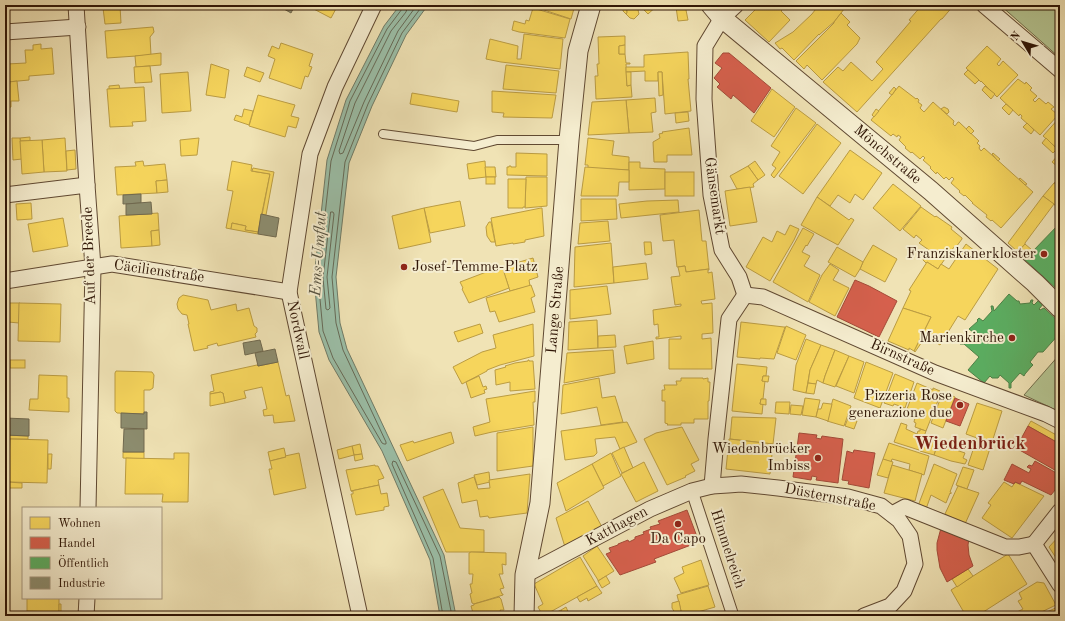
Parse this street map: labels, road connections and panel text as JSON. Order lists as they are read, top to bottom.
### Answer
{
  "streets": {
    "street": [
      "Mönchstraße",
      "Gänsemarkt",
      "Auf der Breede",
      "Cäcilienstraße",
      "Lange Straße",
      "Nordwall",
      "Birnstraße",
      "Düsternstraße",
      "Katthagen",
      "Himmelreich"
    ]
  },
  "crossings": [
    ["Mönchstraße", "Gänsemarkt"],
    ["Gänsemarkt", "Birnstraße"],
    ["Auf der Breede", "Cäcilienstraße"],
    ["Cäcilienstraße", "Nordwall"],
    ["Lange Straße", "Katthagen"],
    ["Düsternstraße", "Katthagen"],
    ["Katthagen", "Himmelreich"]
  ],
  "districts": ["Wiedenbrück"],
  "water": ["Ems-Umflut"],
  "places": [
    "Franziskanerkloster",
    "Josef-Temme-Platz",
    "Marienkirche",
    "Pizzeria Rose generazione due",
    "Wiedenbrücker Imbiss",
    "Da Capo"
  ],
  "legend": [
    "Wohnen",
    "Handel",
    "Öffentlich",
    "Industrie"
  ],
  "north": "top left"
}
